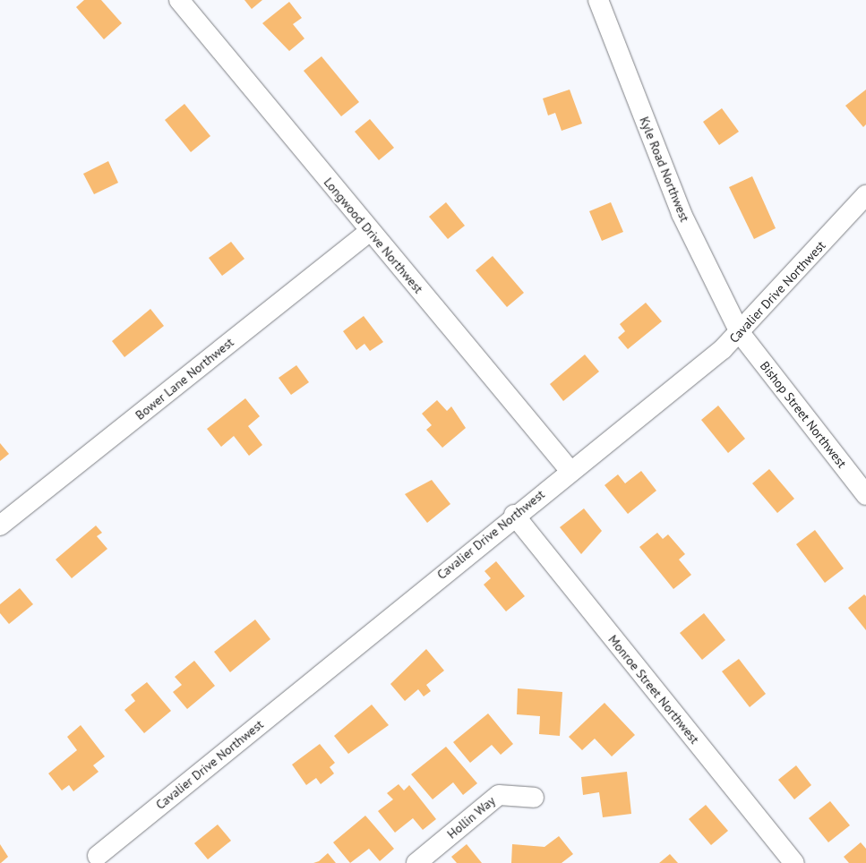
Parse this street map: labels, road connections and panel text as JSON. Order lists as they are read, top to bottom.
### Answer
{
  "streets": {
    "street": [
      "Kyle Road Northwest",
      "Longwood Drive Northwest",
      "Cavalier Drive Northwest",
      "Bower Lane Northwest",
      "Bishop Street Northwest",
      "Monroe Street Northwest",
      "Hollin Way"
    ]
  },
  "crossings": [
    ["Kyle Road Northwest", "Cavalier Drive Northwest"],
    ["Kyle Road Northwest", "Bishop Street Northwest"],
    ["Longwood Drive Northwest", "Cavalier Drive Northwest"],
    ["Longwood Drive Northwest", "Bower Lane Northwest"],
    ["Cavalier Drive Northwest", "Bishop Street Northwest"],
    ["Cavalier Drive Northwest", "Monroe Street Northwest"]
  ]
}
